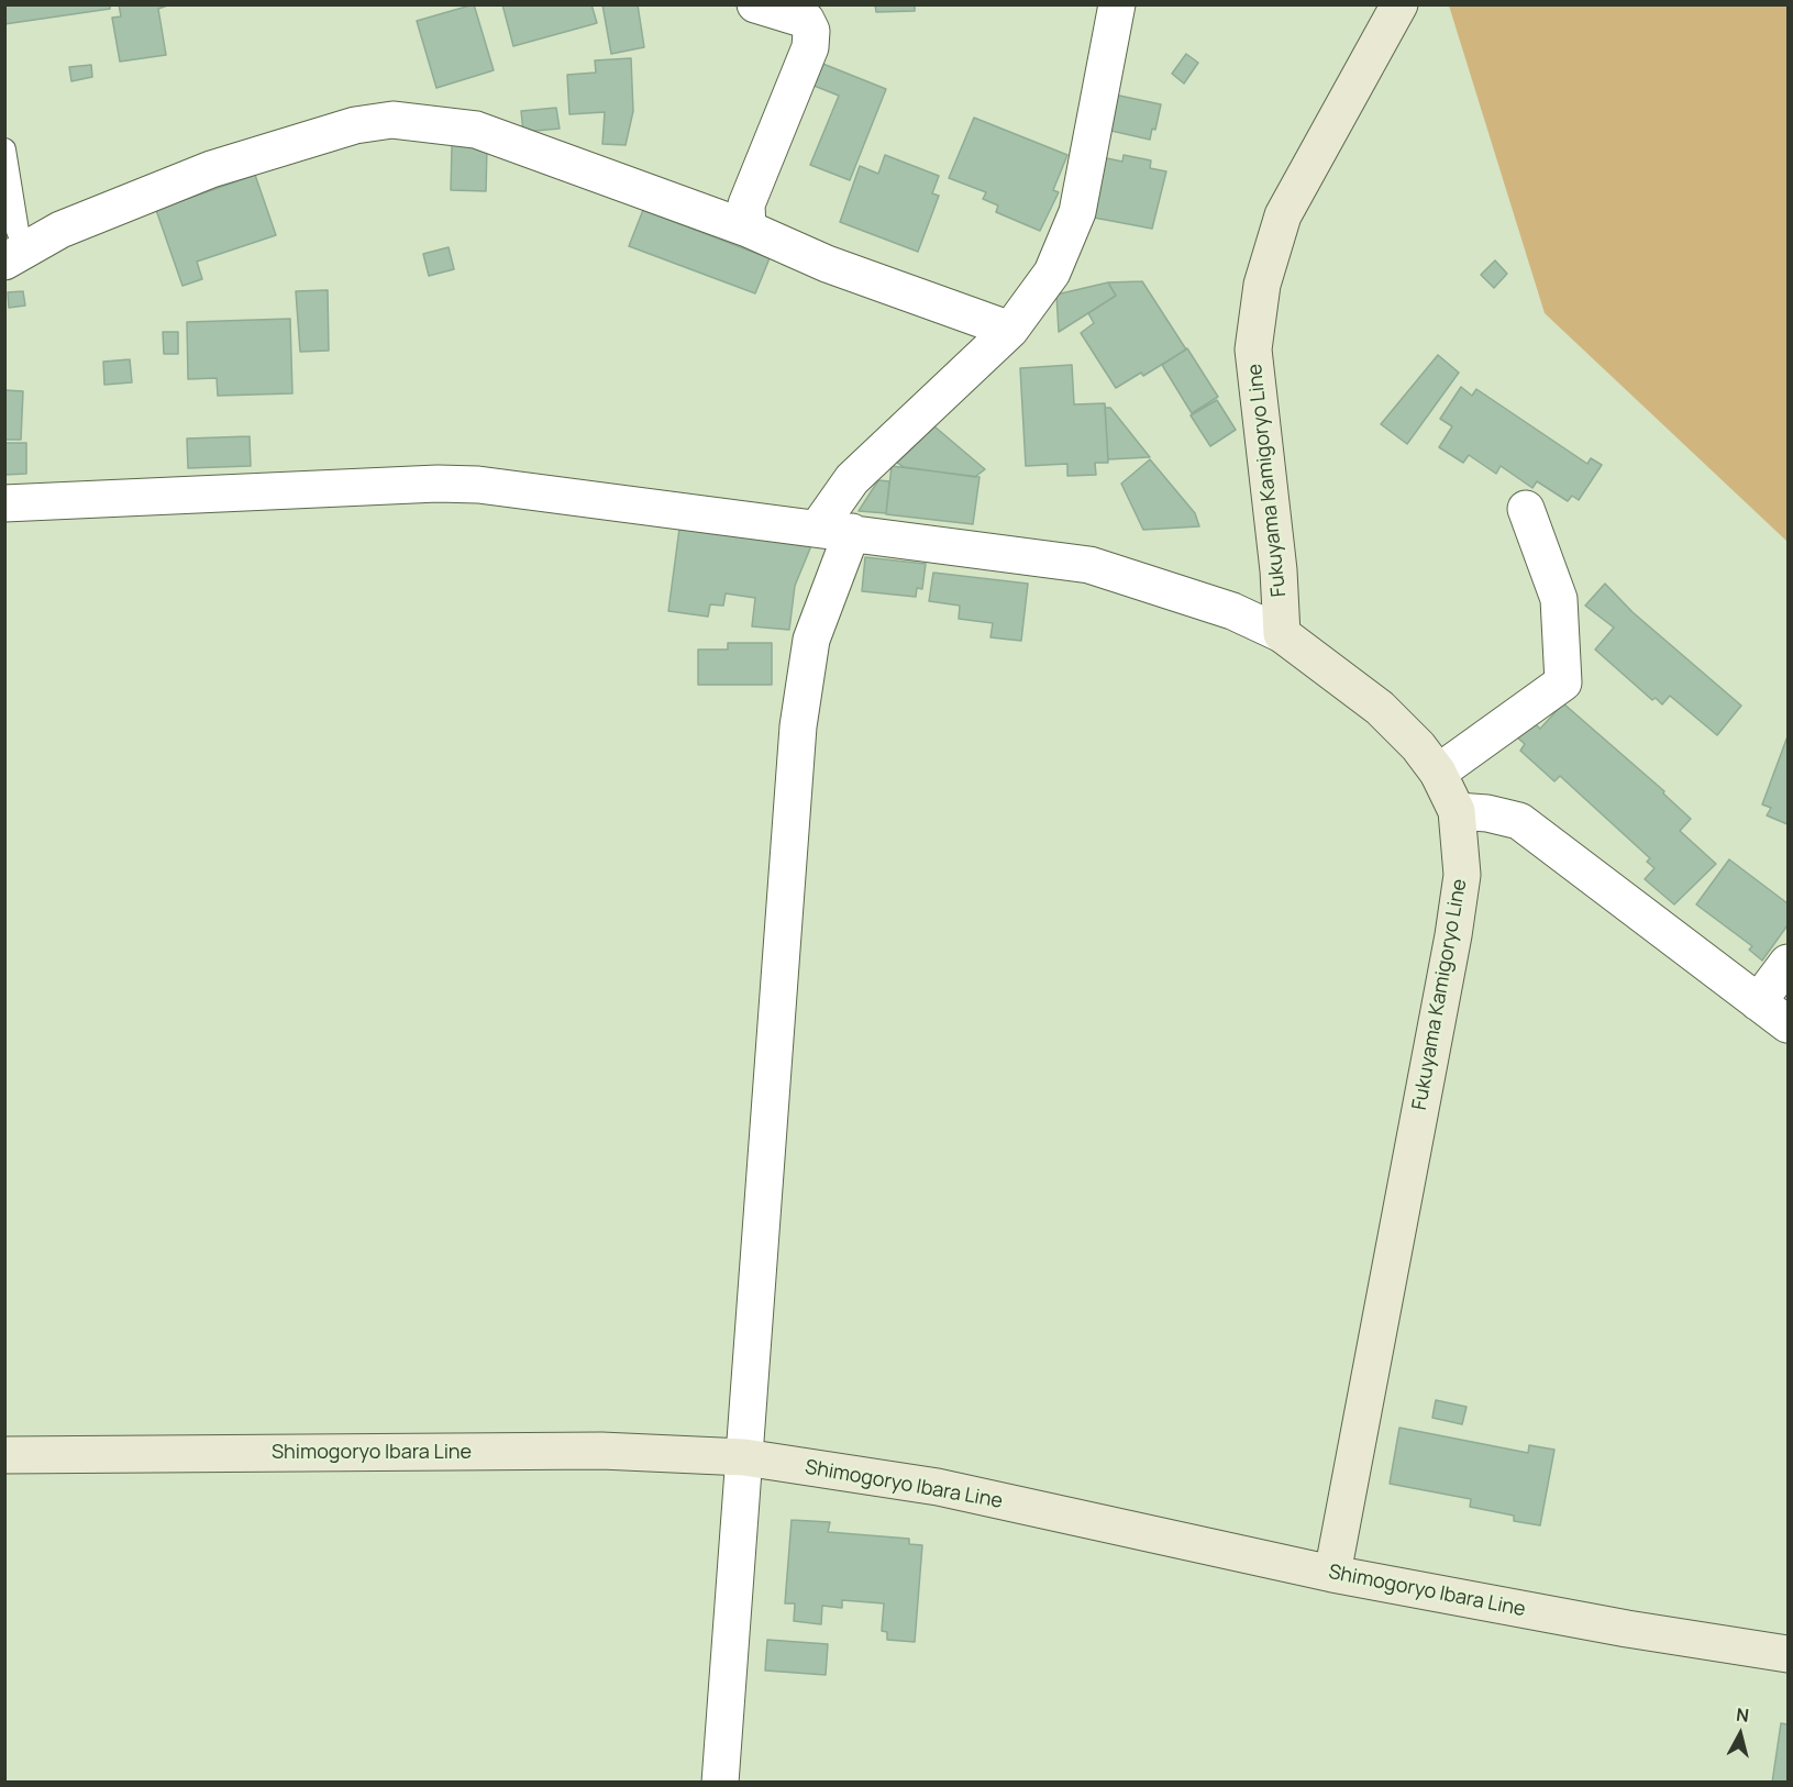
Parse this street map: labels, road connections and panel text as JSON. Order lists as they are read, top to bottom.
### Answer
{
  "streets": {
    "main road": ["Fukuyama Kamigoryo Line", "Shimogoryo Ibara Line"]
  },
  "crossings": [
    ["Fukuyama Kamigoryo Line", "Shimogoryo Ibara Line"]
  ],
  "north": "top"
}
